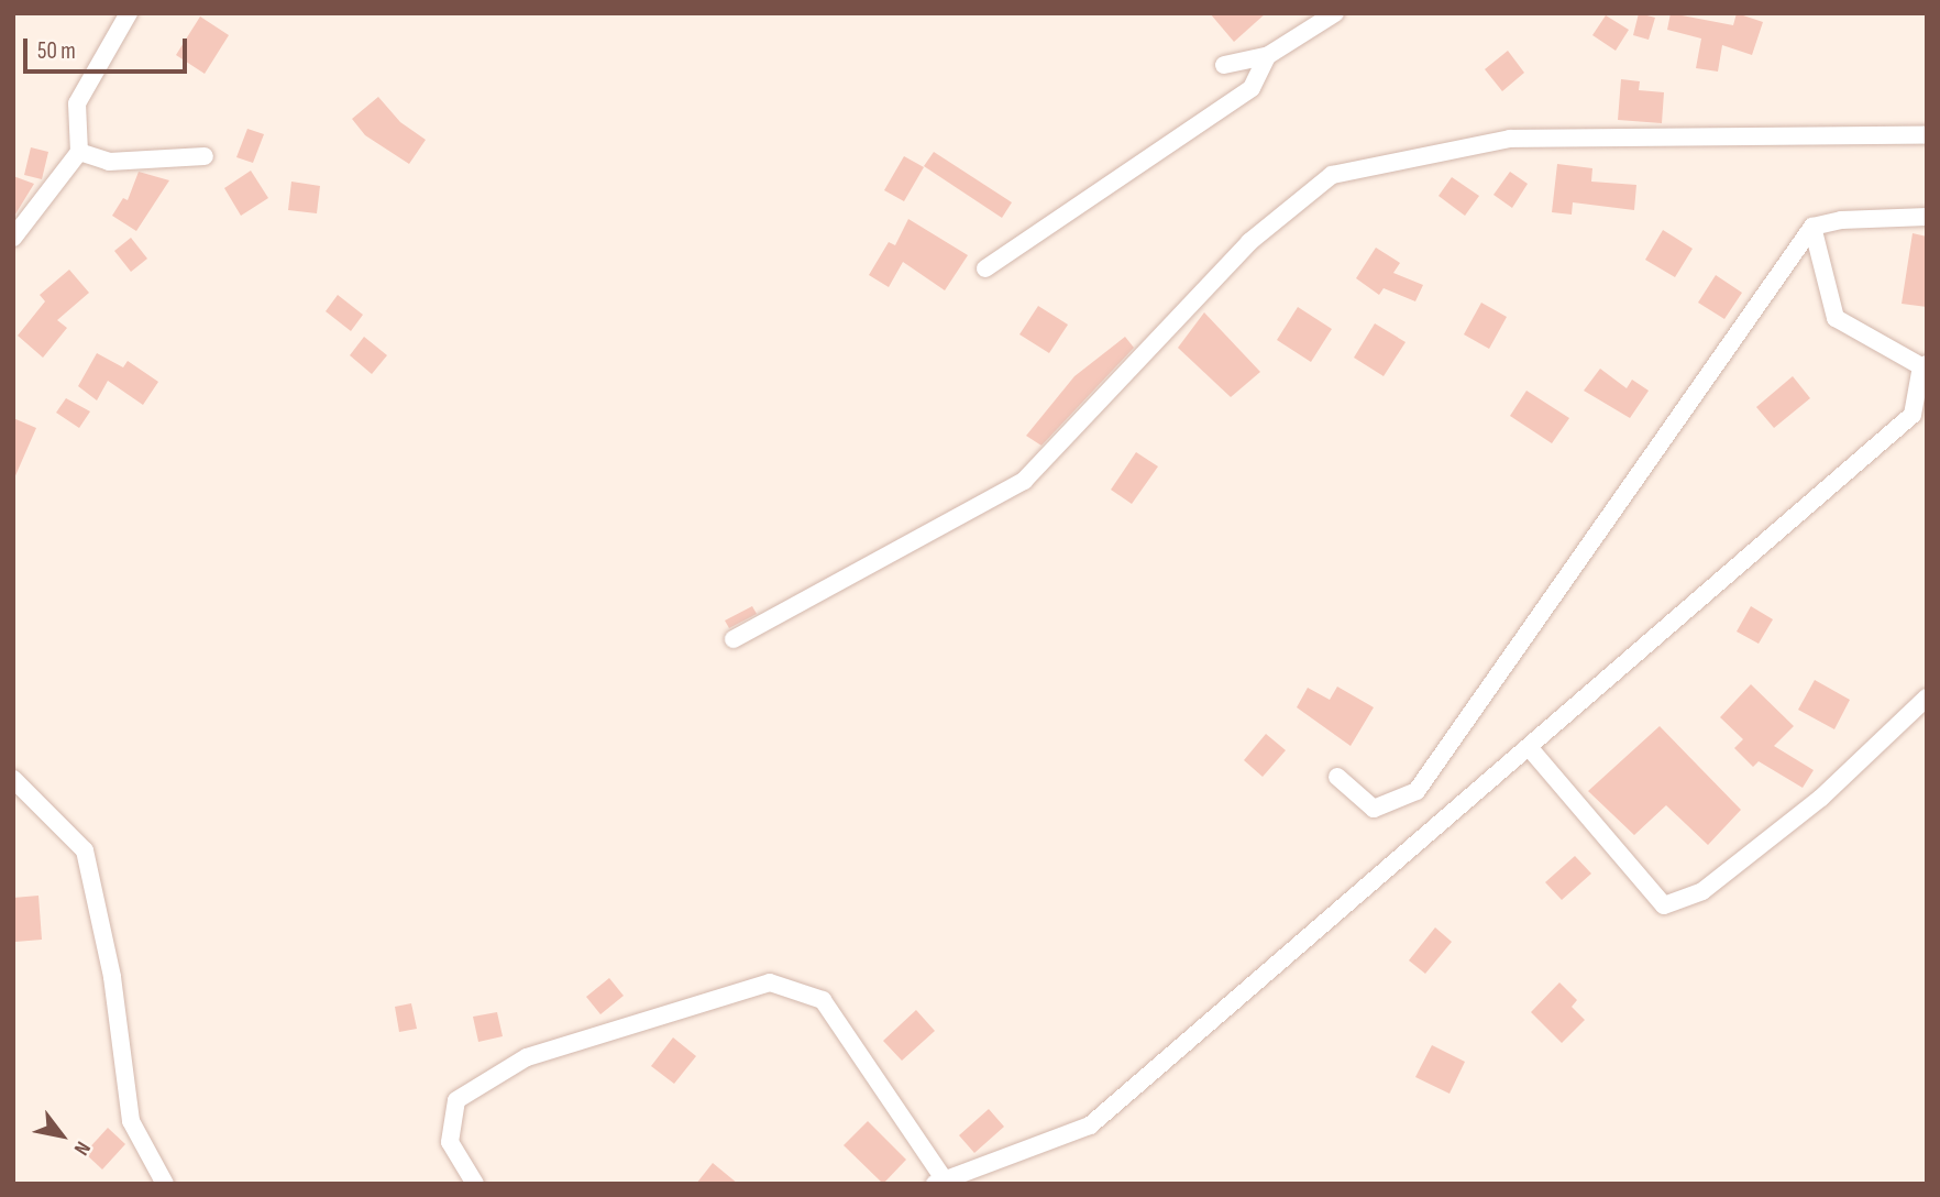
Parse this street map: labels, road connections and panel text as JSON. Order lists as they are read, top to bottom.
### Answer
{
  "scale_bar": "50 m",
  "north": "bottom right"
}
